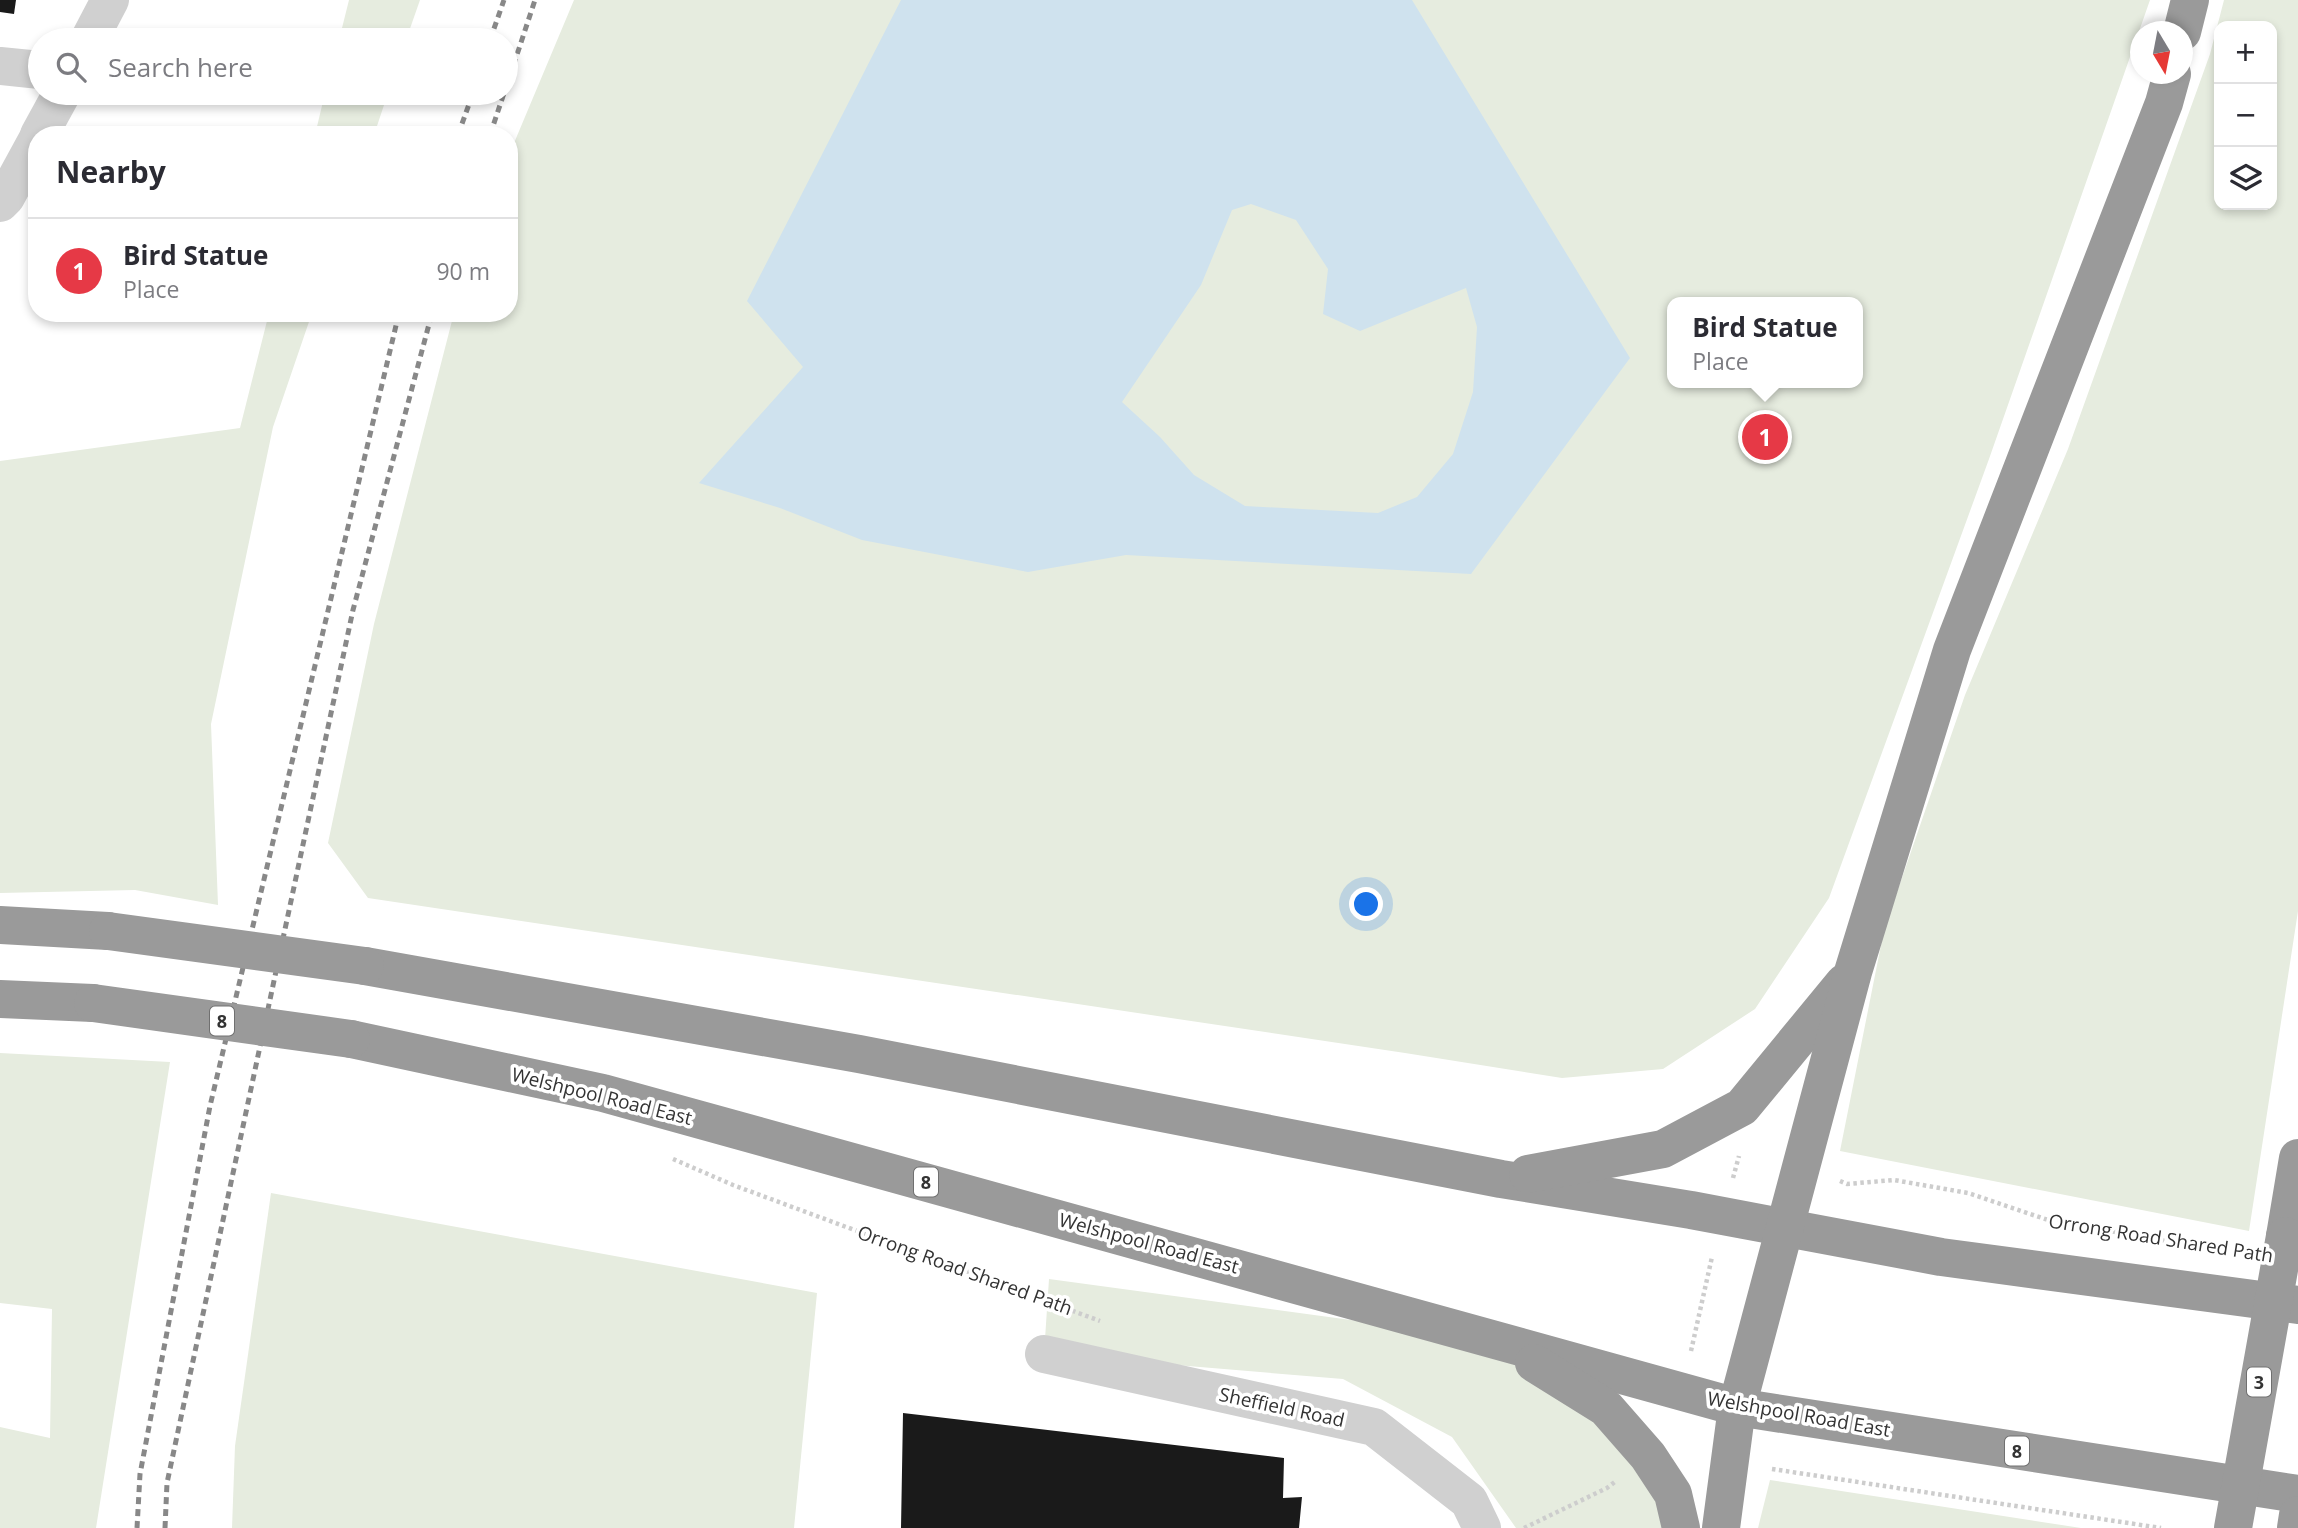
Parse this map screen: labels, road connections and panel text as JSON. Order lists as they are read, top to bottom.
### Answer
{
  "streets": {
    "highway": ["8", "Welshpool Road East", "3"],
    "lane": ["Sheffield Road"],
    "path": ["Orrong Road Shared Path"]
  },
  "north": "bottom",
  "page": {
    "map_buttons": ["+", "−"],
    "search": "Search here",
    "heading": "Nearby",
    "list": [
      {
        "mark": "1",
        "name": "Bird Statue",
        "note": "Place",
        "value": "90 m"
      }
    ],
    "popup": ["Bird Statue", "Place"],
    "pins": "1"
  }
}
